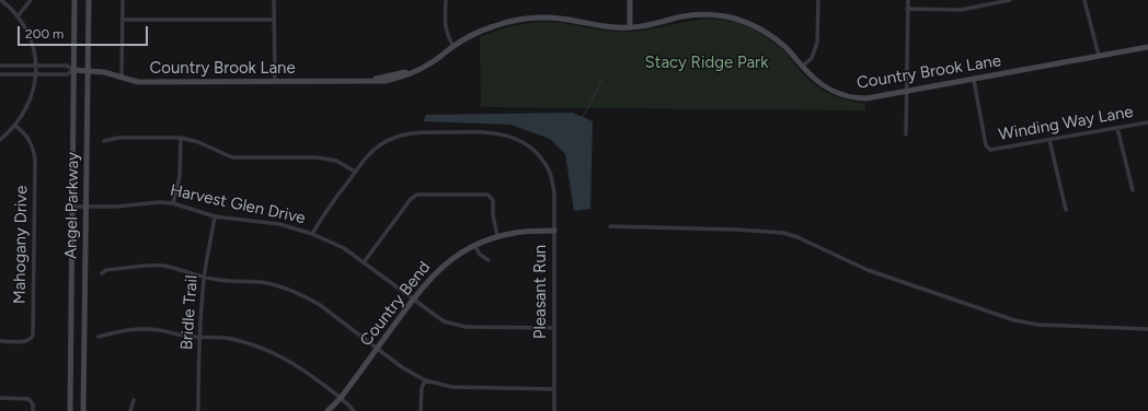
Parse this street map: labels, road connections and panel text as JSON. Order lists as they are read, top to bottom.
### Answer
{
  "streets": {
    "street": [
      "Country Brook Lane",
      "Winding Way Lane",
      "Harvest Glen Drive",
      "Angel Parkway",
      "Mahogany Drive",
      "Pleasant Run",
      "Country Bend",
      "Bridle Trail"
    ]
  },
  "crossings": [
    ["Country Brook Lane", "Winding Way Lane"],
    ["Country Brook Lane", "Angel Parkway"],
    ["Harvest Glen Drive", "Angel Parkway"],
    ["Harvest Glen Drive", "Pleasant Run"],
    ["Harvest Glen Drive", "Country Bend"],
    ["Harvest Glen Drive", "Bridle Trail"],
    ["Pleasant Run", "Country Bend"]
  ],
  "parks": ["Stacy Ridge Park"],
  "scale_bar": "200 m"
}
